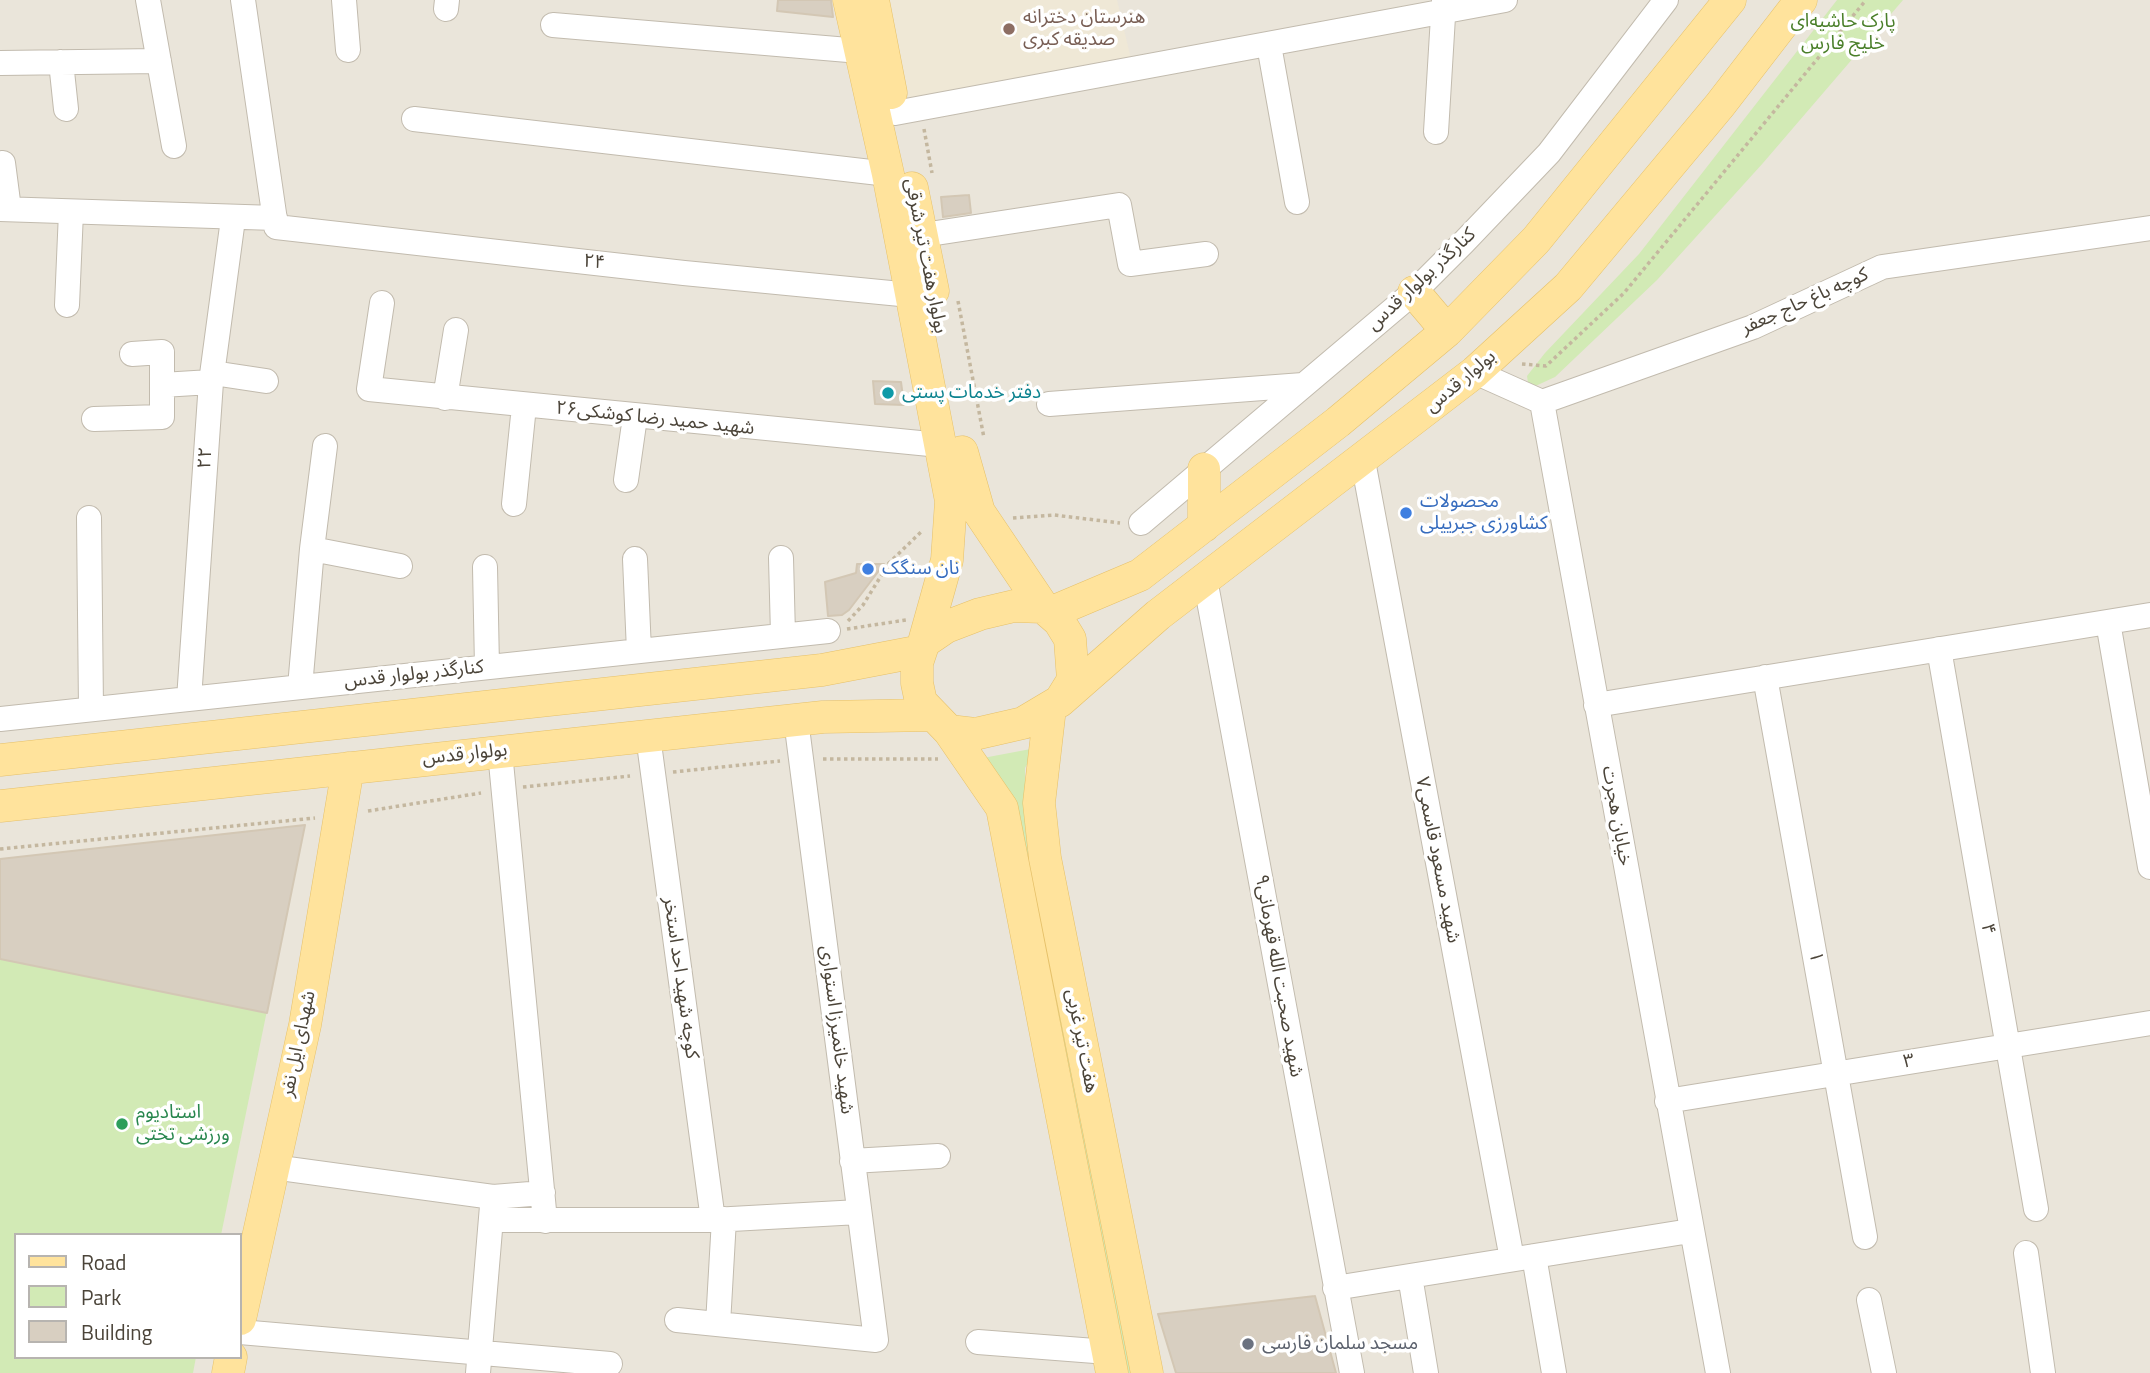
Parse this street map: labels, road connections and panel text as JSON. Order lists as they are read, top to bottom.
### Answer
{
  "streets": {
    "main road": [
      "بولوار هفت تیر شرقی",
      "بولوار قدس",
      "هفت تیر غربی",
      "شهدای ایل نفر"
    ],
    "street": [
      "۲۴",
      "کنارگذر بولوار قدس",
      "کوچه باغ حاج جعفر",
      "شهید حمید رضا کوشکی۲۶",
      "۲۲",
      "خیابان هجرت",
      "شهید مسعود قاسمی۷",
      "۴",
      "۱",
      "شهید صحبت الله قهرمانی۹",
      "کوچه شهید احد استخر",
      "شهید خانمیرزا استواری",
      "۳"
    ]
  },
  "crossings": [
    ["بولوار هفت تیر شرقی", "۲۴"],
    ["بولوار هفت تیر شرقی", "شهید حمید رضا کوشکی۲۶"],
    ["۲۴", "۲۲"],
    ["کنارگذر بولوار قدس", "۲۲"],
    ["کوچه باغ حاج جعفر", "خیابان هجرت"],
    ["بولوار قدس", "شهید مسعود قاسمی۷"],
    ["بولوار قدس", "شهید صحبت الله قهرمانی۹"],
    ["بولوار قدس", "کوچه شهید احد استخر"],
    ["بولوار قدس", "شهید خانمیرزا استواری"],
    ["بولوار قدس", "هفت تیر غربی"],
    ["بولوار قدس", "شهدای ایل نفر"],
    ["خیابان هجرت", "۳"],
    ["۴", "۳"],
    ["۱", "۳"],
    ["کوچه شهید احد استخر", "شهید خانمیرزا استواری"]
  ],
  "parks": ["پارک حاشیه‌ای خلیج فارس"],
  "places": [
    "هنرستان دخترانه صدیقه کبری",
    "دفتر خدمات پستی",
    "محصولات کشاورزی جبرییلی",
    "نان سنگک",
    "استادیوم ورزشی تختی",
    "مسجد سلمان فارسی"
  ],
  "legend": ["Road", "Park", "Building"]
}
